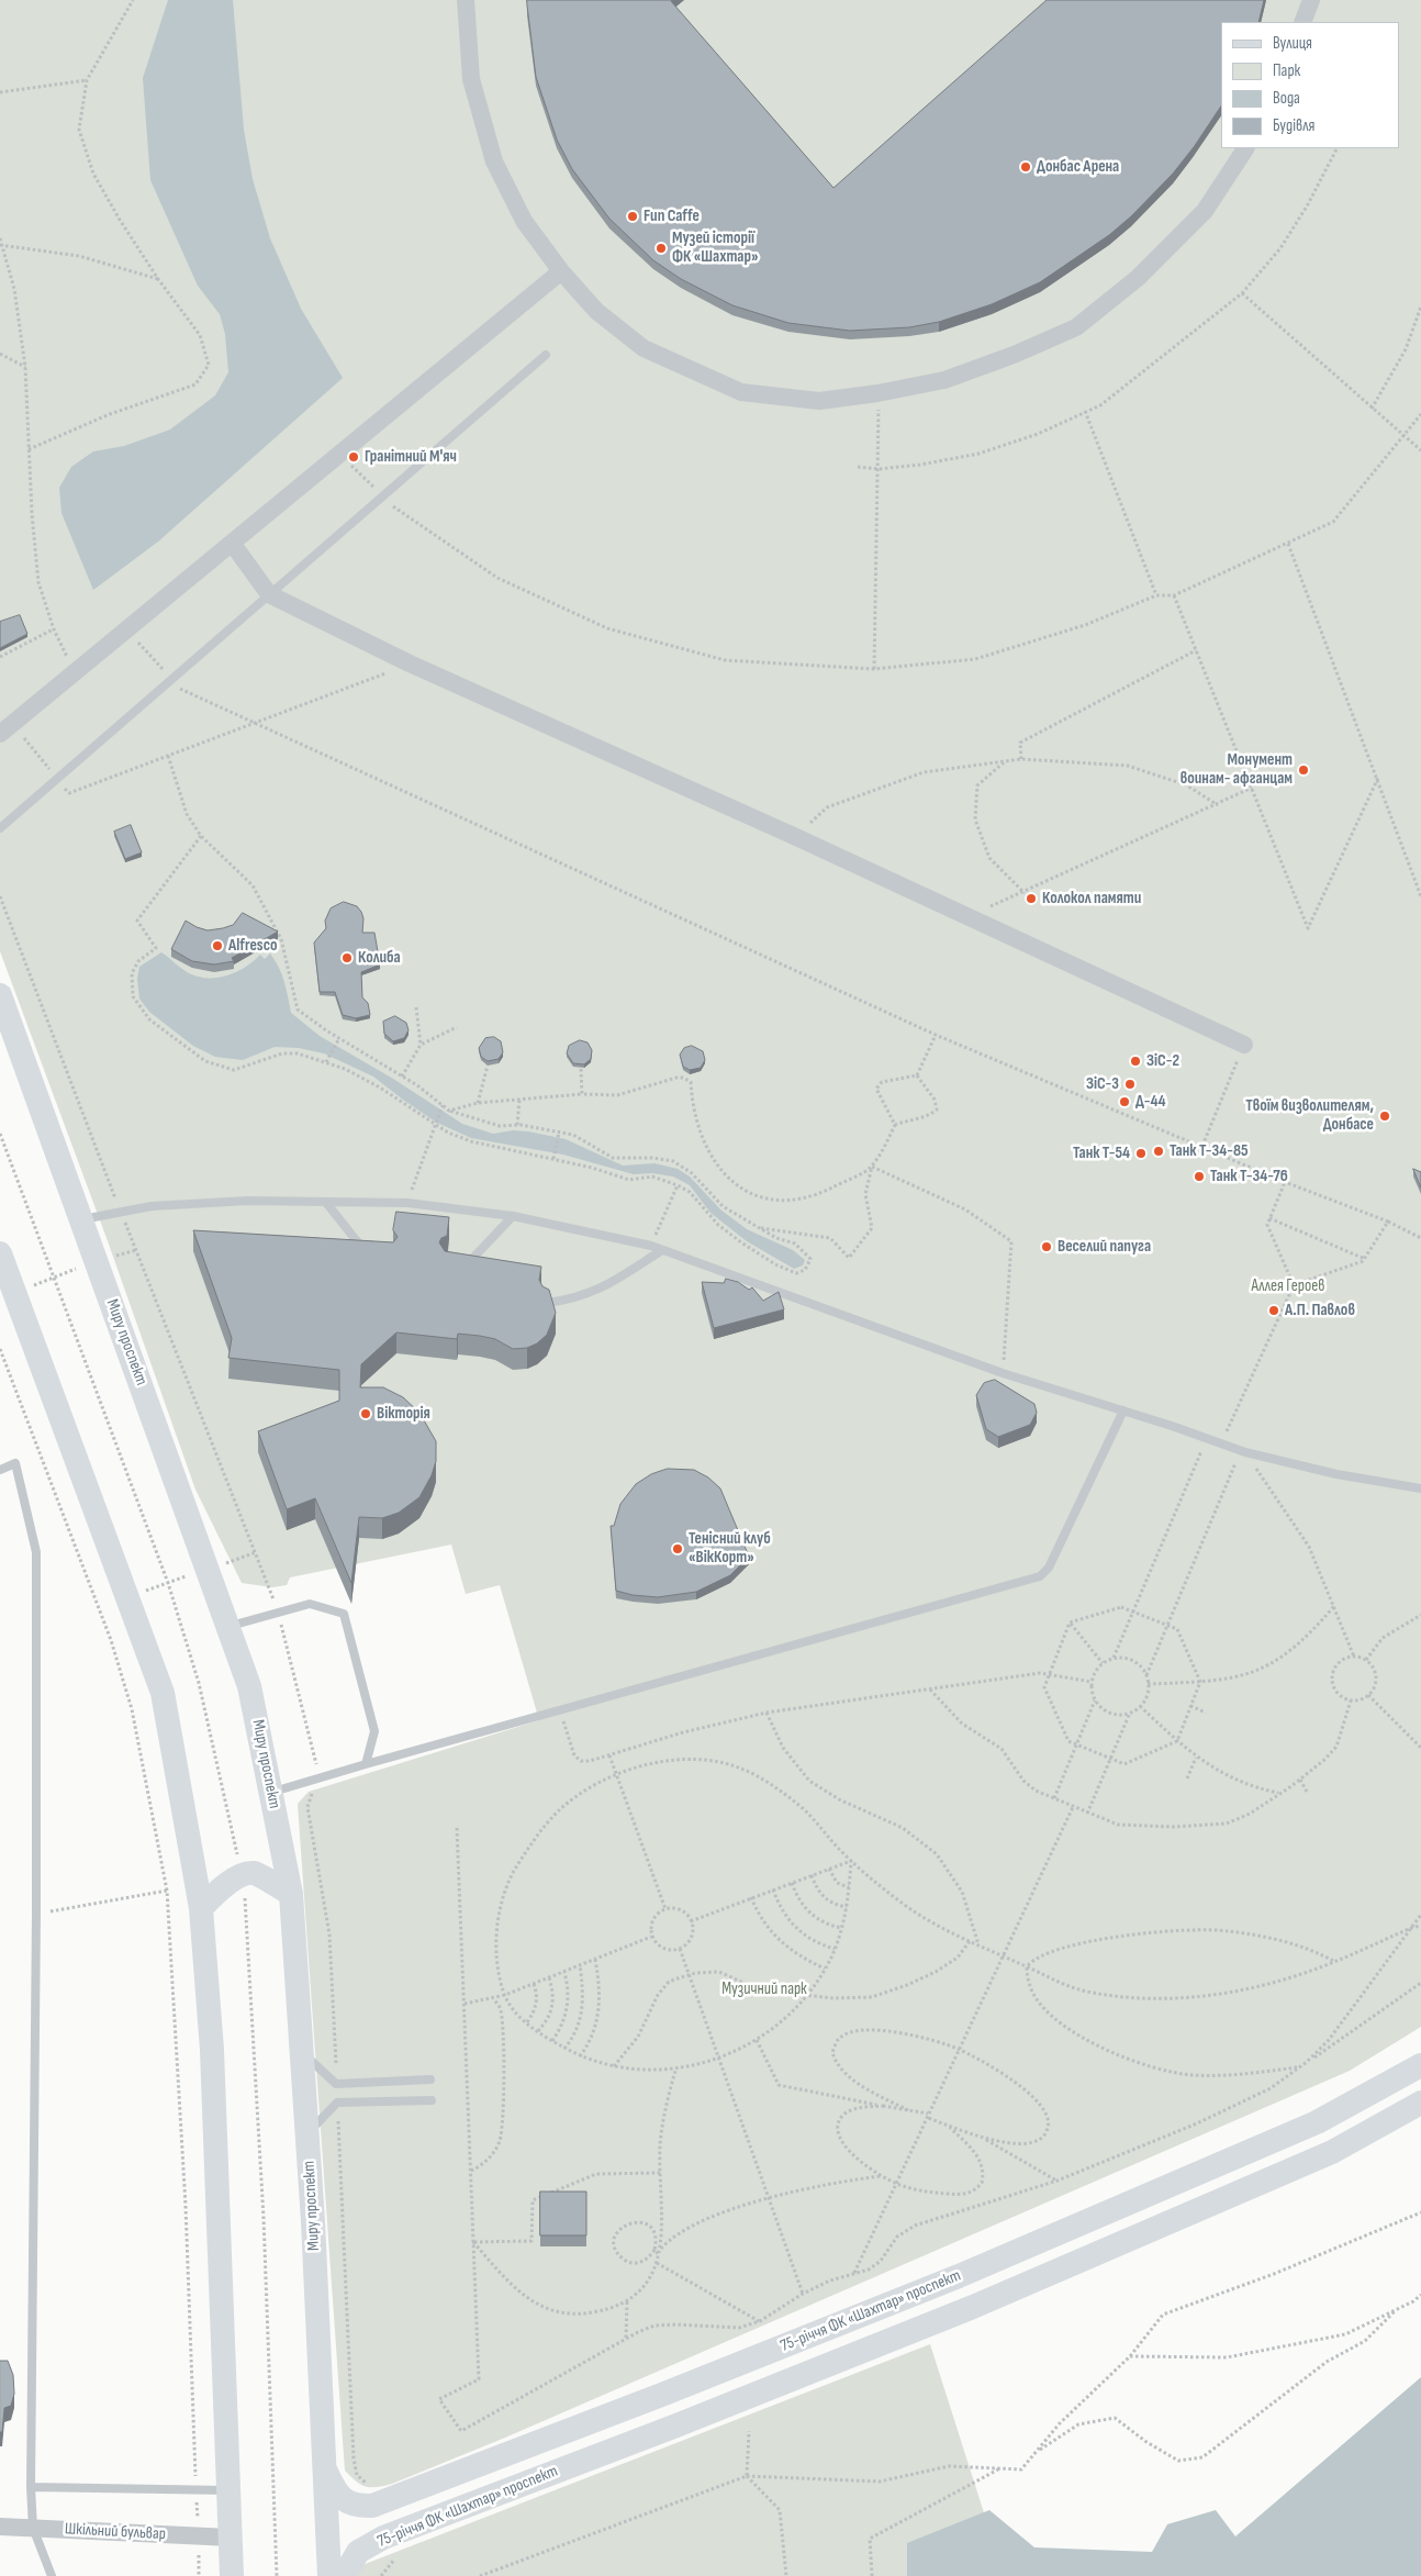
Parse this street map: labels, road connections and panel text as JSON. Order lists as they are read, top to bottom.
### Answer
{
  "streets": {
    "main road": ["Миру проспект", "75-річчя ФК «Шахтар» проспект"],
    "street": ["Шкільний бульвар"]
  },
  "crossings": [
    ["Миру проспект", "75-річчя ФК «Шахтар» проспект"]
  ],
  "parks": ["Аллея Героев", "Музичний парк"],
  "places": [
    "Донбас Арена",
    "Fun Caffe",
    "Музей історії ФК «Шахтар»",
    "Гранітний М'яч",
    "Монумент воинам- афганцам",
    "Колокол памяти",
    "Alfresco",
    "Колиба",
    "ЗіС-2",
    "ЗіС-3",
    "Д-44",
    "Твоїм визволителям, Донбасе",
    "Танк Т-34-85",
    "Танк Т-54",
    "Танк Т-34-76",
    "Веселий папуга",
    "А.П. Павлов",
    "Вікторія",
    "Тенісний клуб «ВікКорт»"
  ],
  "legend": [
    "Вулиця",
    "Парк",
    "Вода",
    "Будівля"
  ]
}
